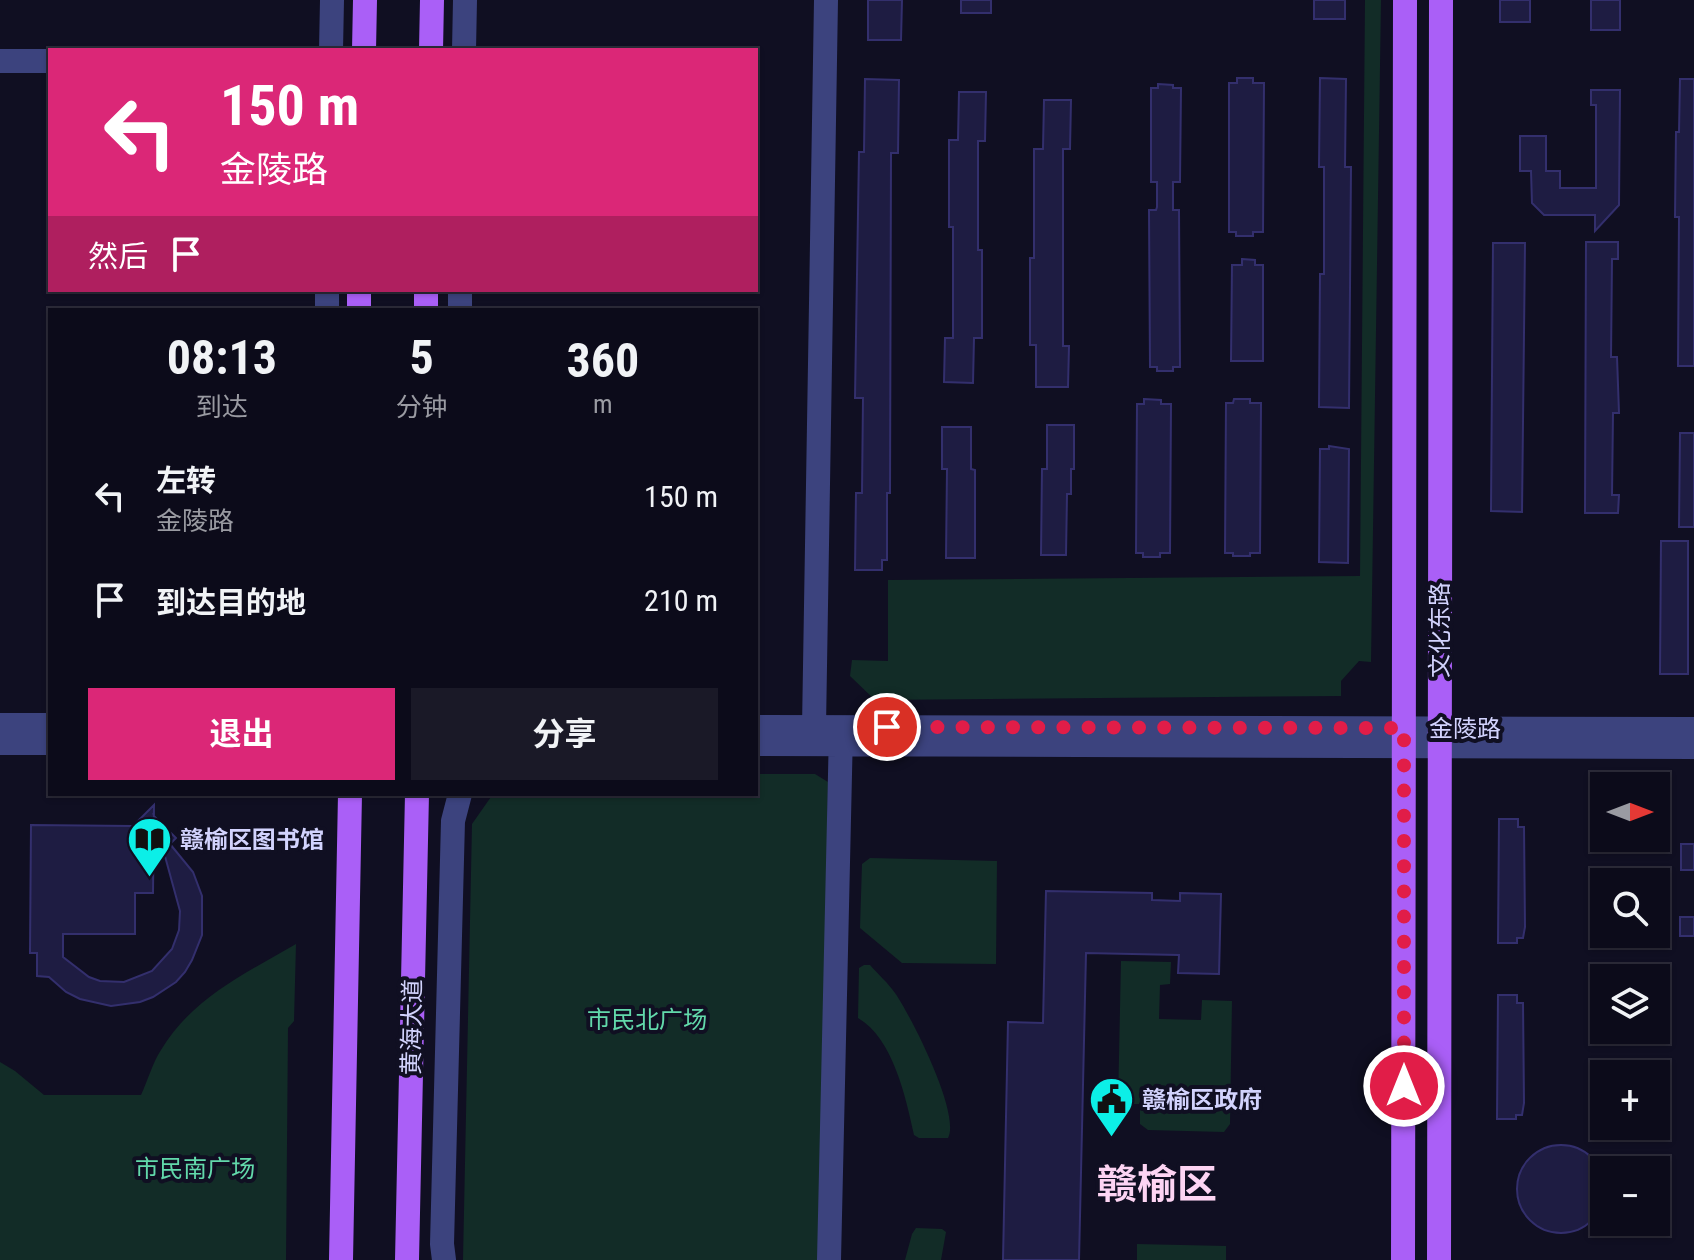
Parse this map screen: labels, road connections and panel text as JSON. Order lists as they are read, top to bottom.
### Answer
{
  "streets": {
    "main road": ["文化东路", "黄海大道"],
    "street": ["金陵路"]
  },
  "crossings": [
    ["文化东路", "金陵路"]
  ],
  "districts": ["赣榆区"],
  "parks": ["市民北广场", "市民南广场"],
  "places": {
    "library": ["赣榆区图书馆"],
    "public building": ["赣榆区政府"]
  },
  "north": "right",
  "page": {
    "turn": ["150 m", "金陵路"],
    "then": "然后",
    "eta": [
      "08:13",
      "到达",
      "5",
      "分钟",
      "360",
      "m"
    ],
    "list": [
      {
        "name": "左转",
        "note": "金陵路",
        "value": "150 m"
      },
      {
        "name": "到达目的地",
        "value": "210 m"
      }
    ],
    "buttons": ["退出", "分享"],
    "map_buttons": ["+", "−"]
  }
}
